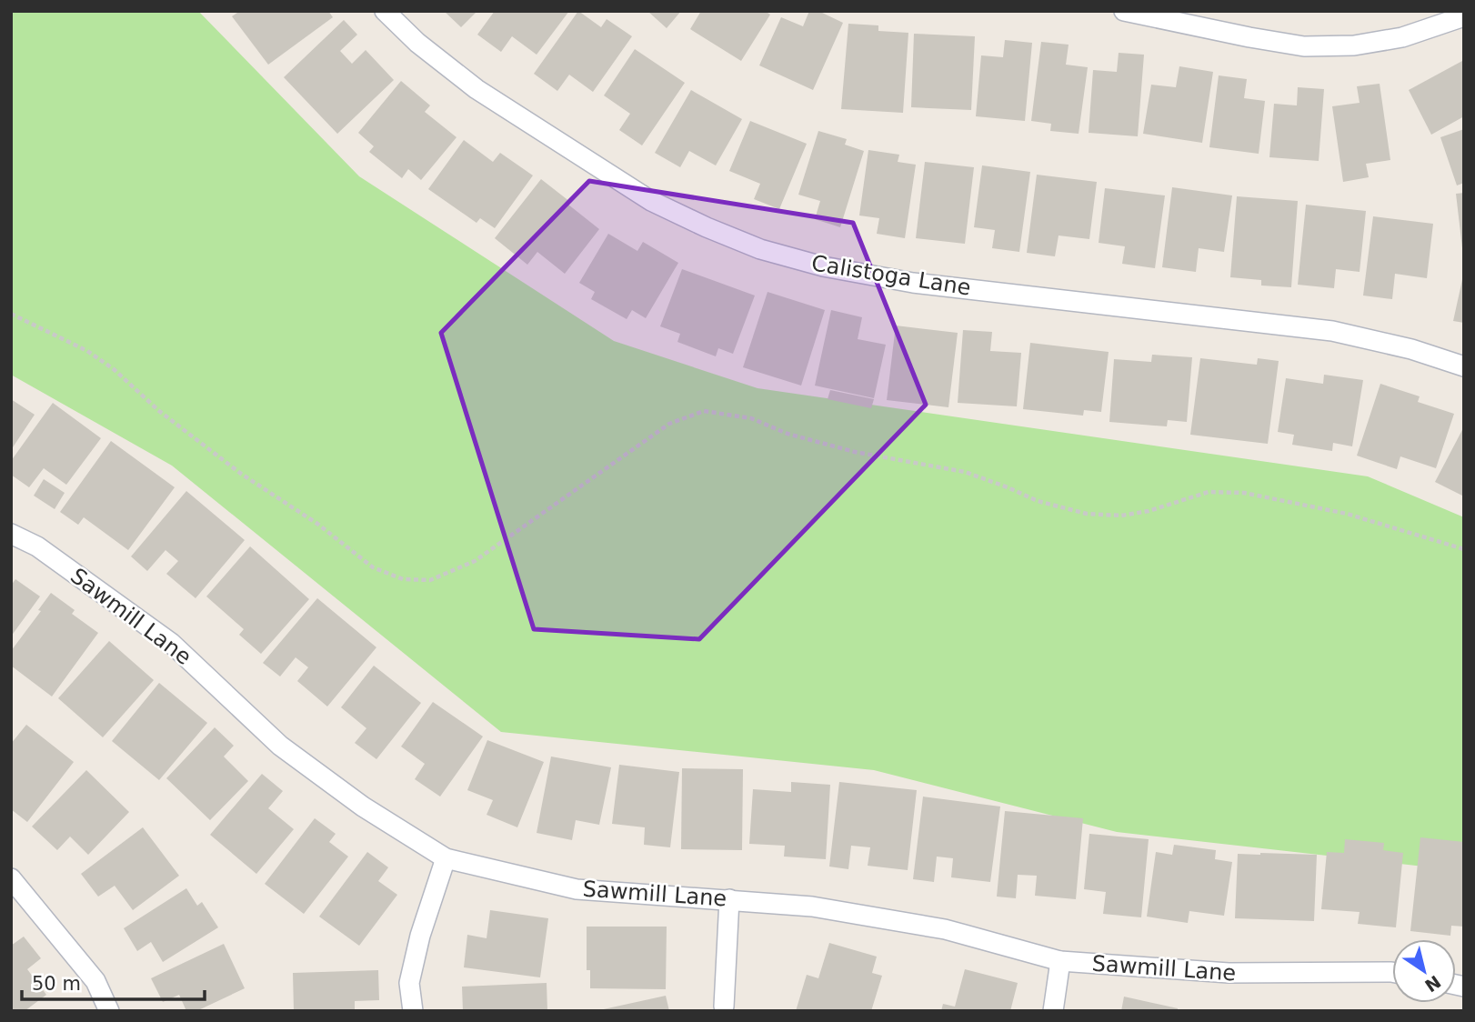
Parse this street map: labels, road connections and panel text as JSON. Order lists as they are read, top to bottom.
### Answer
{
  "streets": {
    "street": ["Calistoga Lane", "Sawmill Lane"]
  },
  "scale_bar": "50 m",
  "north": "bottom right"
}
